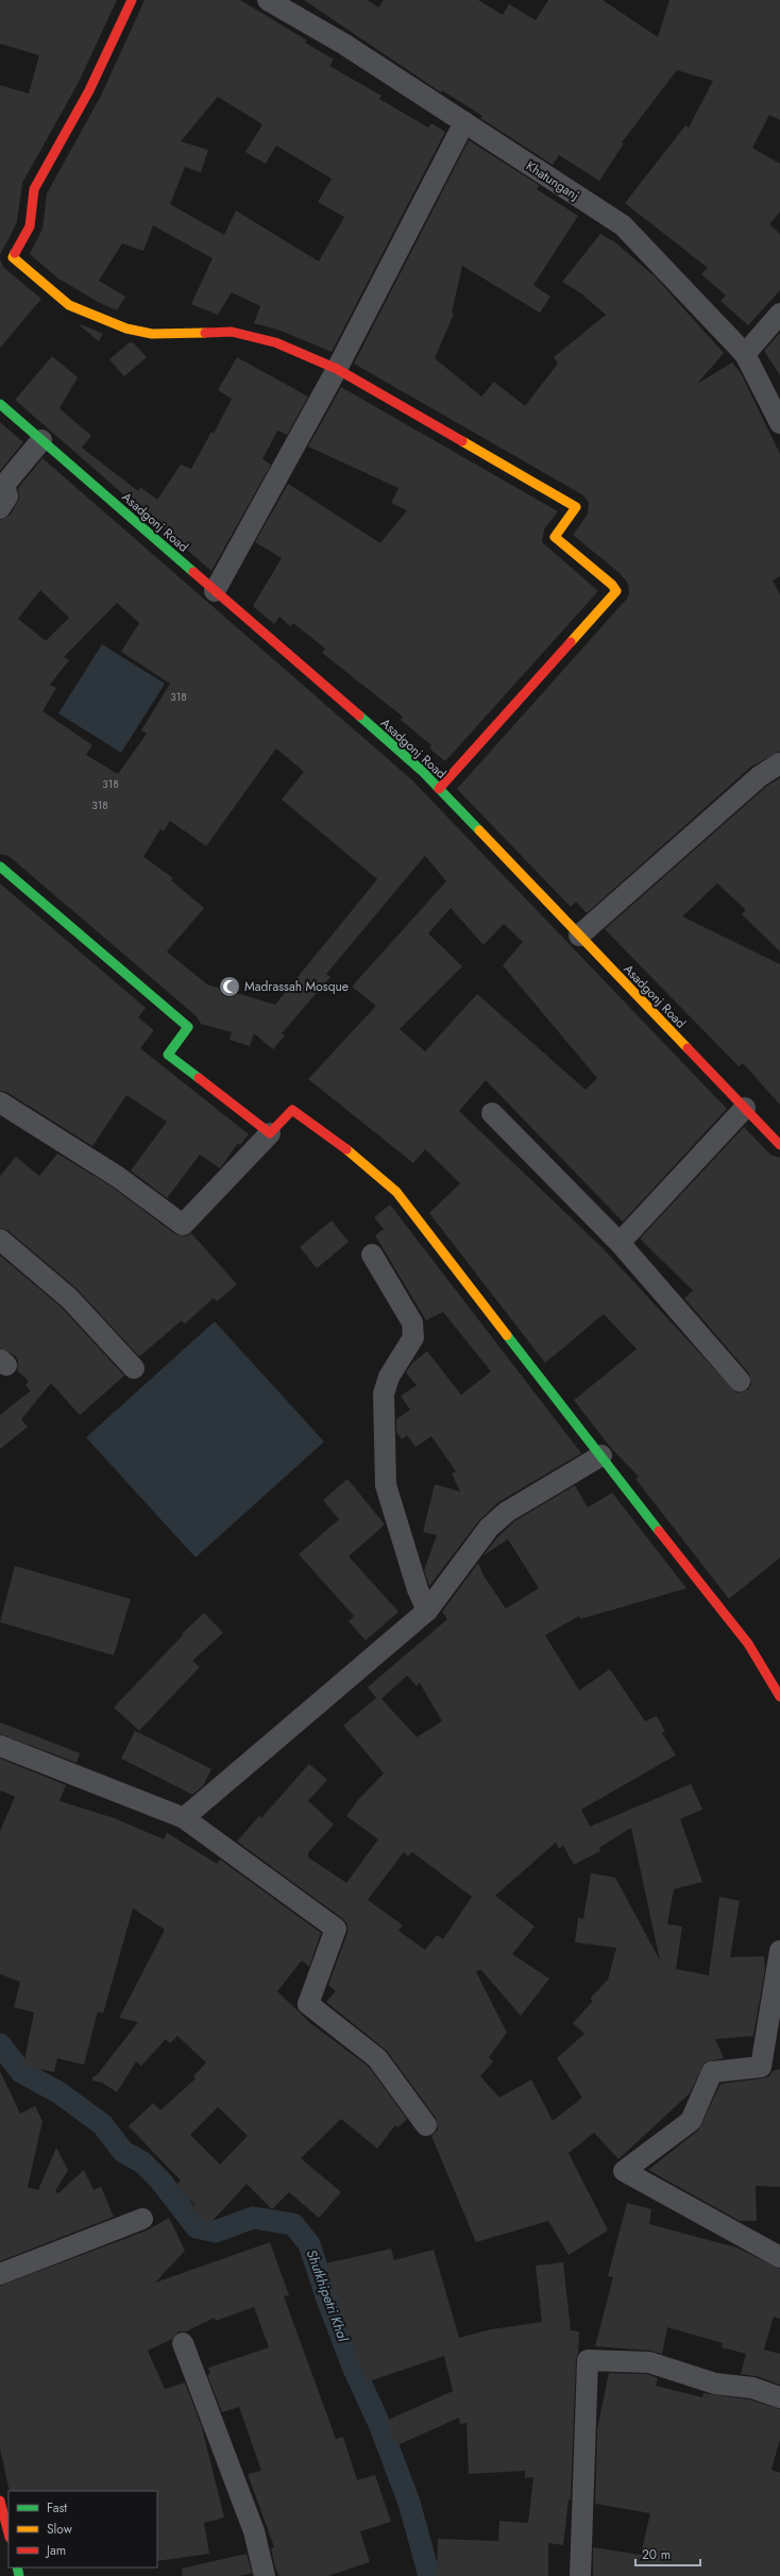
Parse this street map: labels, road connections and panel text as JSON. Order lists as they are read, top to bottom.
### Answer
{
  "streets": {
    "street": ["Khatunganj", "Asadgonj Road"]
  },
  "water": ["Shutkhipetri Khal"],
  "places": {
    "mosque": ["Madrassah Mosque"]
  },
  "house_numbers": ["318", "318", "318"],
  "legend": ["Fast", "Slow", "Jam"],
  "scale_bar": "20 m"
}
